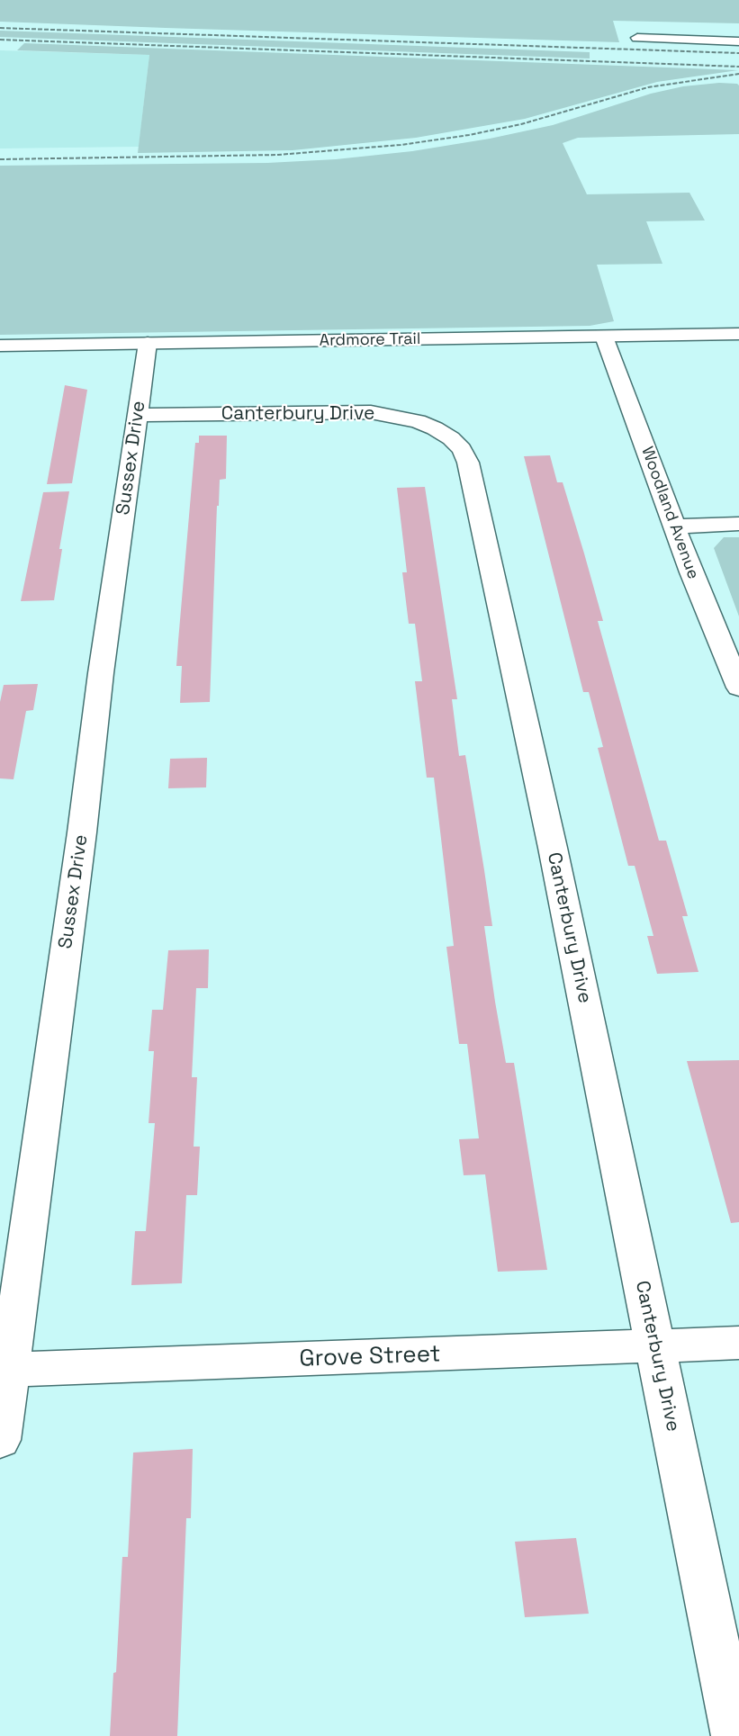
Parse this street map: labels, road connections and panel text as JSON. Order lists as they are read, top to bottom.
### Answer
{
  "streets": {
    "street": [
      "Ardmore Trail",
      "Canterbury Drive",
      "Sussex Drive",
      "Woodland Avenue",
      "Grove Street"
    ]
  },
  "crossings": [
    ["Ardmore Trail", "Sussex Drive"],
    ["Ardmore Trail", "Woodland Avenue"],
    ["Canterbury Drive", "Sussex Drive"],
    ["Canterbury Drive", "Grove Street"],
    ["Sussex Drive", "Grove Street"]
  ]
}
